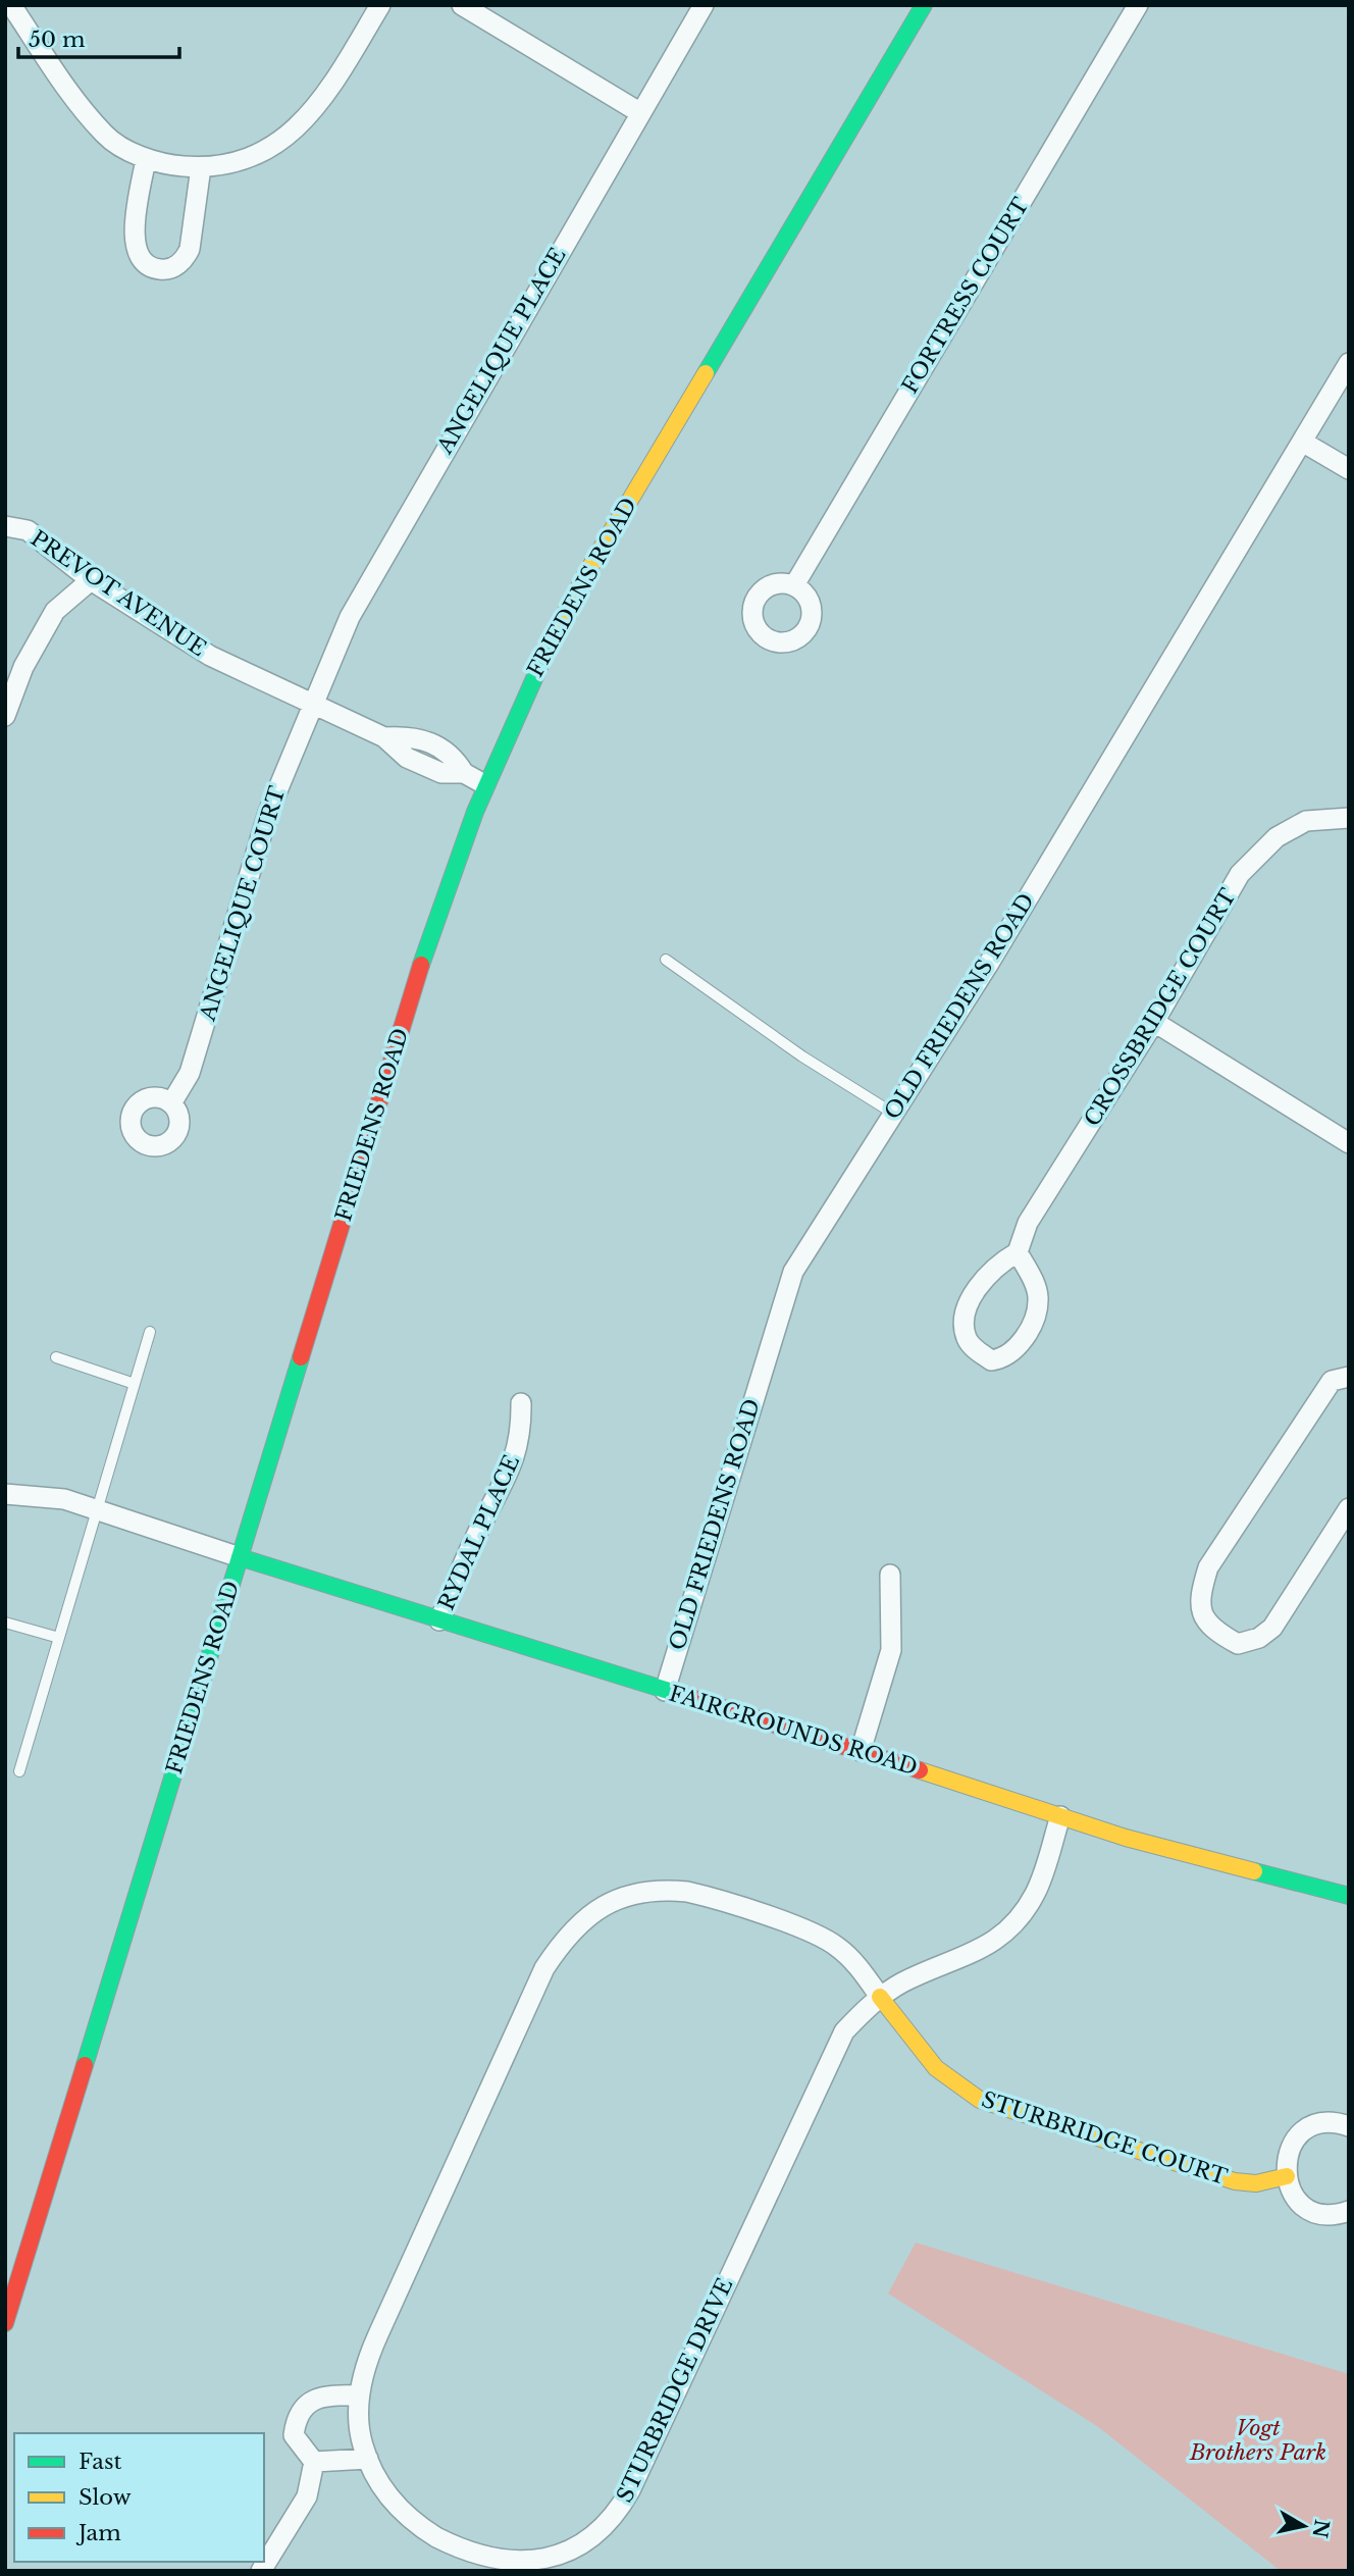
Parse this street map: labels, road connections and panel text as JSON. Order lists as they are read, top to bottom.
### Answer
{
  "streets": {
    "main road": ["FRIEDENS ROAD", "FAIRGROUNDS ROAD", "STURBRIDGE COURT"],
    "street": [
      "FORTRESS COURT",
      "ANGELIQUE PLACE",
      "PREVOT AVENUE",
      "ANGELIQUE COURT",
      "OLD FRIEDENS ROAD",
      "CROSSBRIDGE COURT",
      "RYDAL PLACE",
      "STURBRIDGE DRIVE"
    ]
  },
  "crossings": [
    ["ANGELIQUE PLACE", "PREVOT AVENUE"],
    ["ANGELIQUE PLACE", "ANGELIQUE COURT"],
    ["FRIEDENS ROAD", "PREVOT AVENUE"],
    ["FRIEDENS ROAD", "FAIRGROUNDS ROAD"],
    ["PREVOT AVENUE", "ANGELIQUE COURT"],
    ["OLD FRIEDENS ROAD", "FAIRGROUNDS ROAD"],
    ["RYDAL PLACE", "FAIRGROUNDS ROAD"],
    ["FAIRGROUNDS ROAD", "STURBRIDGE DRIVE"],
    ["STURBRIDGE COURT", "STURBRIDGE DRIVE"]
  ],
  "parks": ["Vogt Brothers Park"],
  "legend": ["Fast", "Slow", "Jam"],
  "scale_bar": "50 m",
  "north": "right"
}
